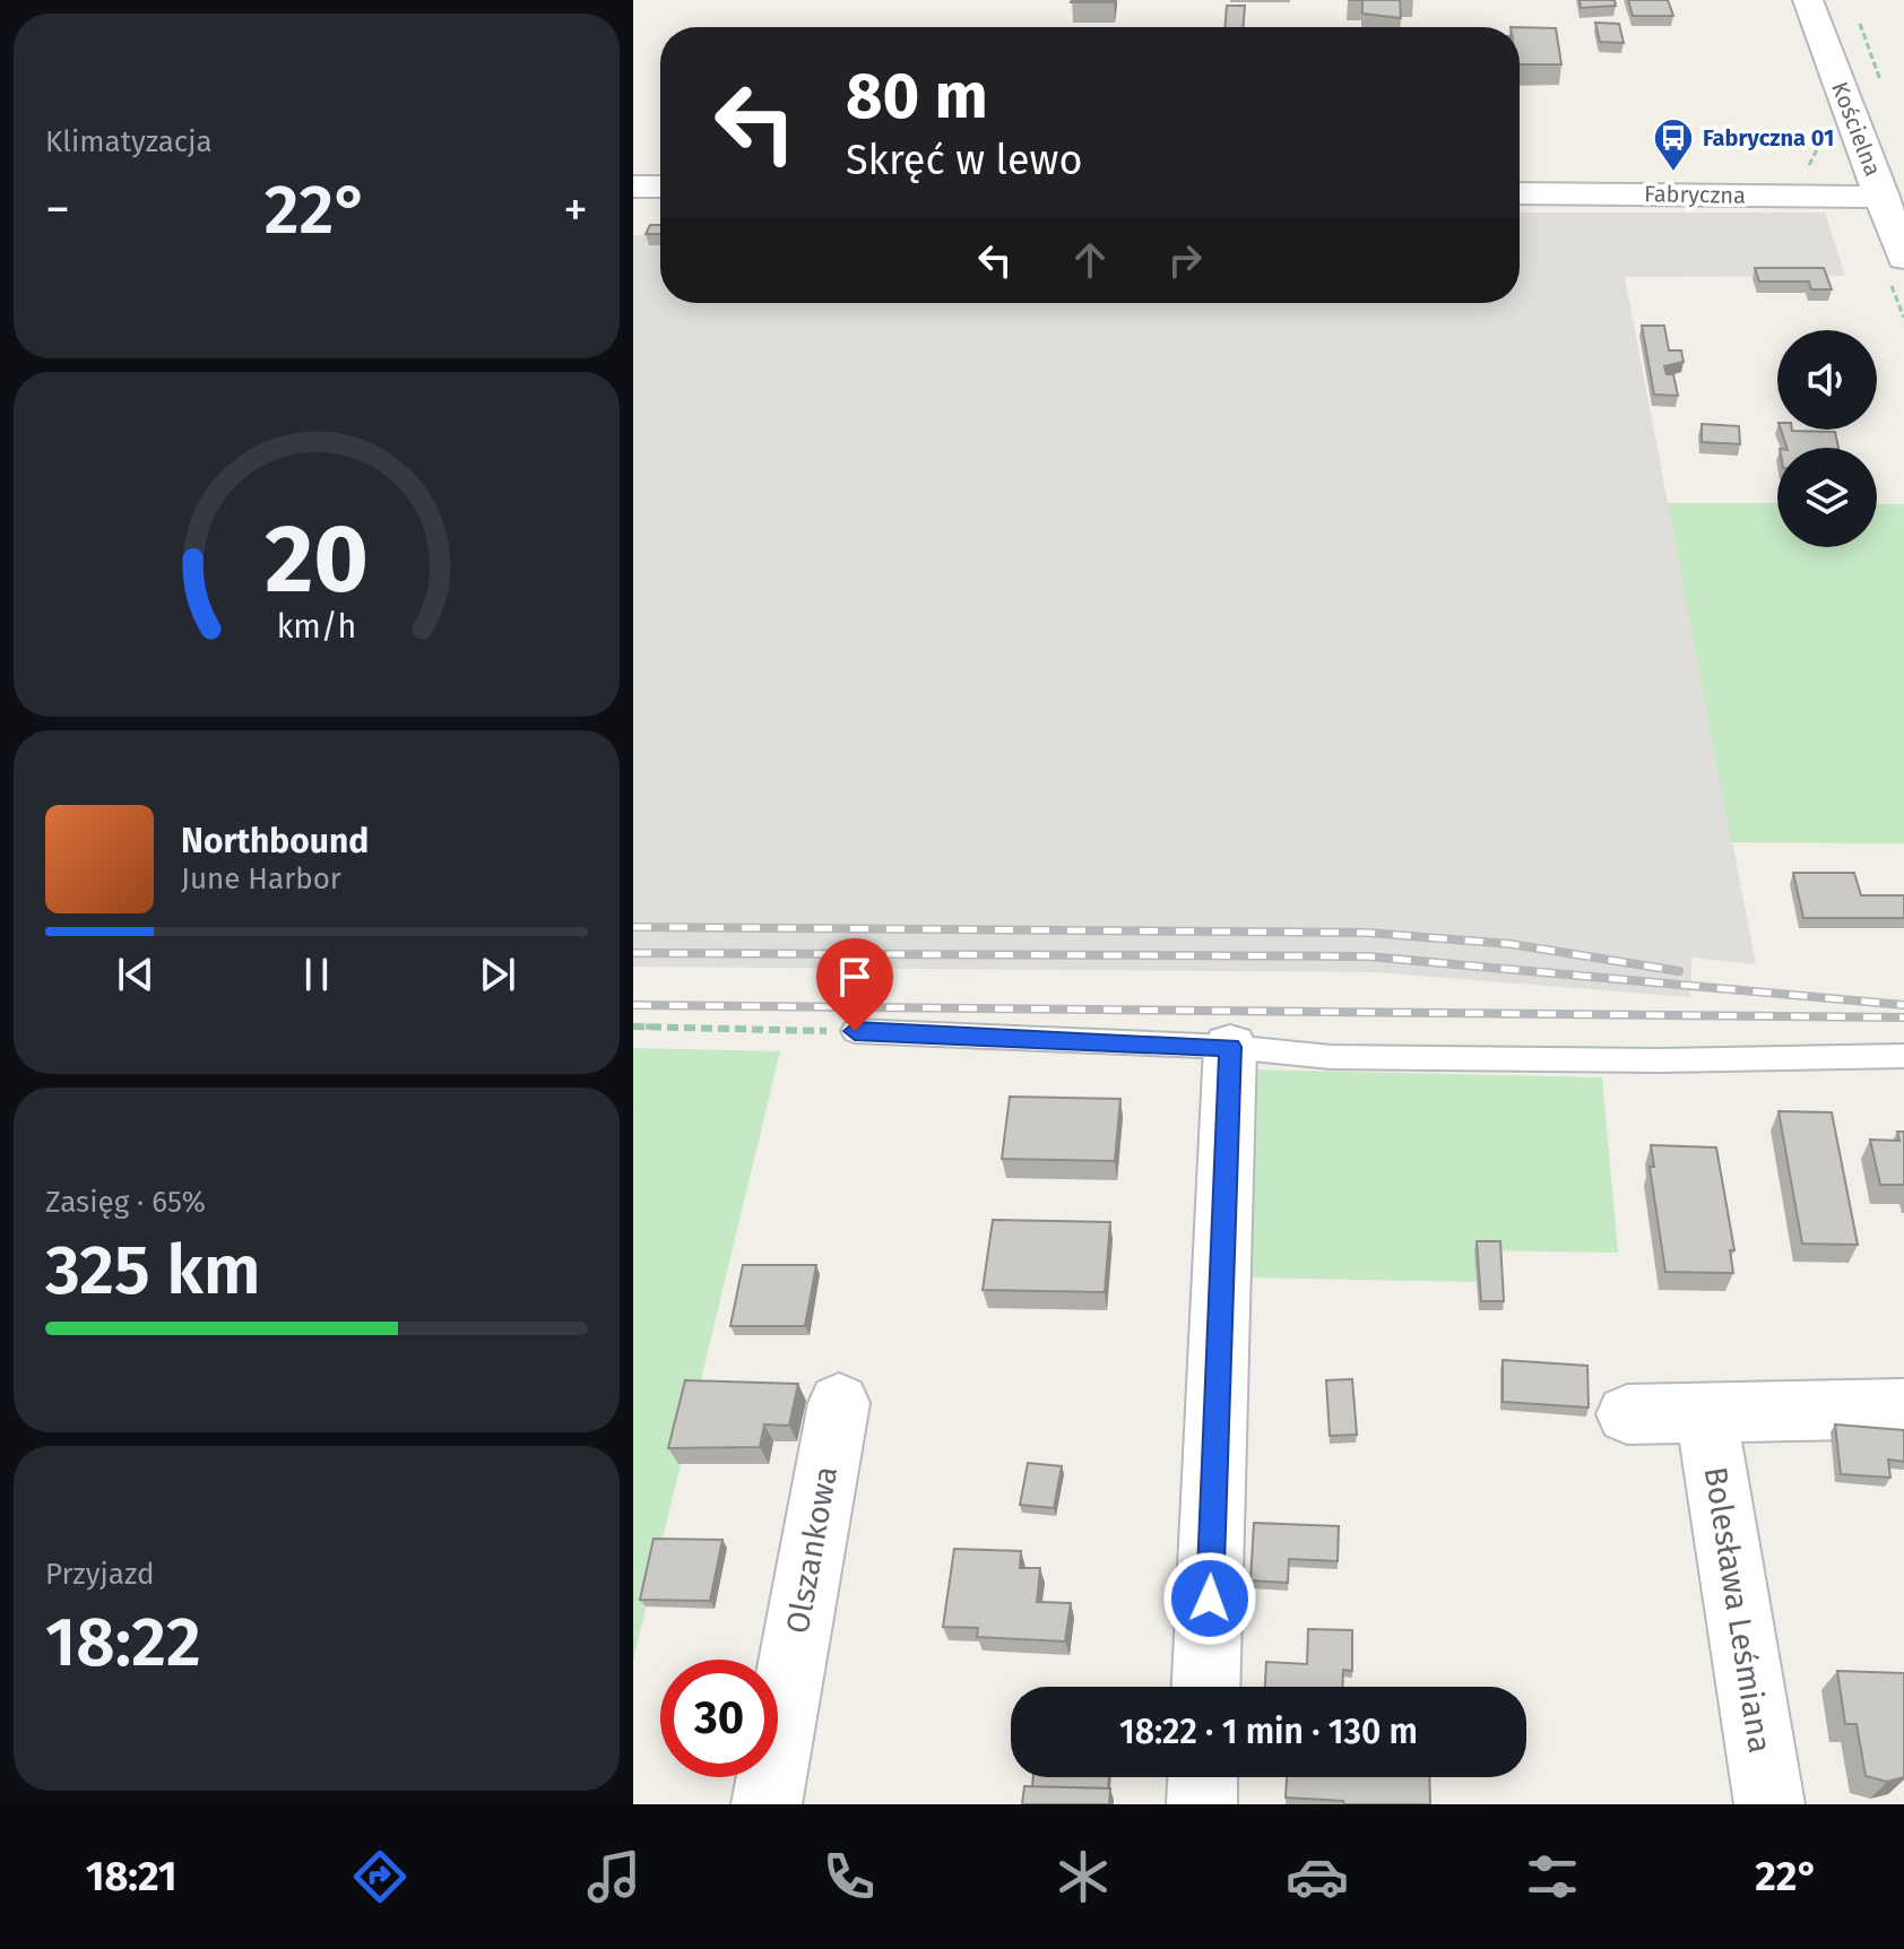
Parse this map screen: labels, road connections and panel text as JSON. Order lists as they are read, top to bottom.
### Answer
{
  "streets": {
    "street": [
      "Kościelna",
      "Fabryczna",
      "Olszankowa",
      "Bolesława Leśmiana"
    ]
  },
  "crossings": [
    ["Kościelna", "Fabryczna"]
  ],
  "places": {
    "bus stop": ["Fabryczna 01"]
  },
  "page": {
    "tile": [
      "Klimatyzacja",
      ["Zasięg · 65%", "325 km"],
      ["Przyjazd", "18:22"]
    ],
    "turn": ["80 m", "Skręć w lewo"],
    "heat": ["−", "22°", "+"],
    "song": ["Northbound", "June Harbor"],
    "limit": "30",
    "trip": "18:22 · 1 min · 130 m",
    "tabs": ["18:21", "22°"],
    "gauge": ["20", "km/h"]
  }
}
